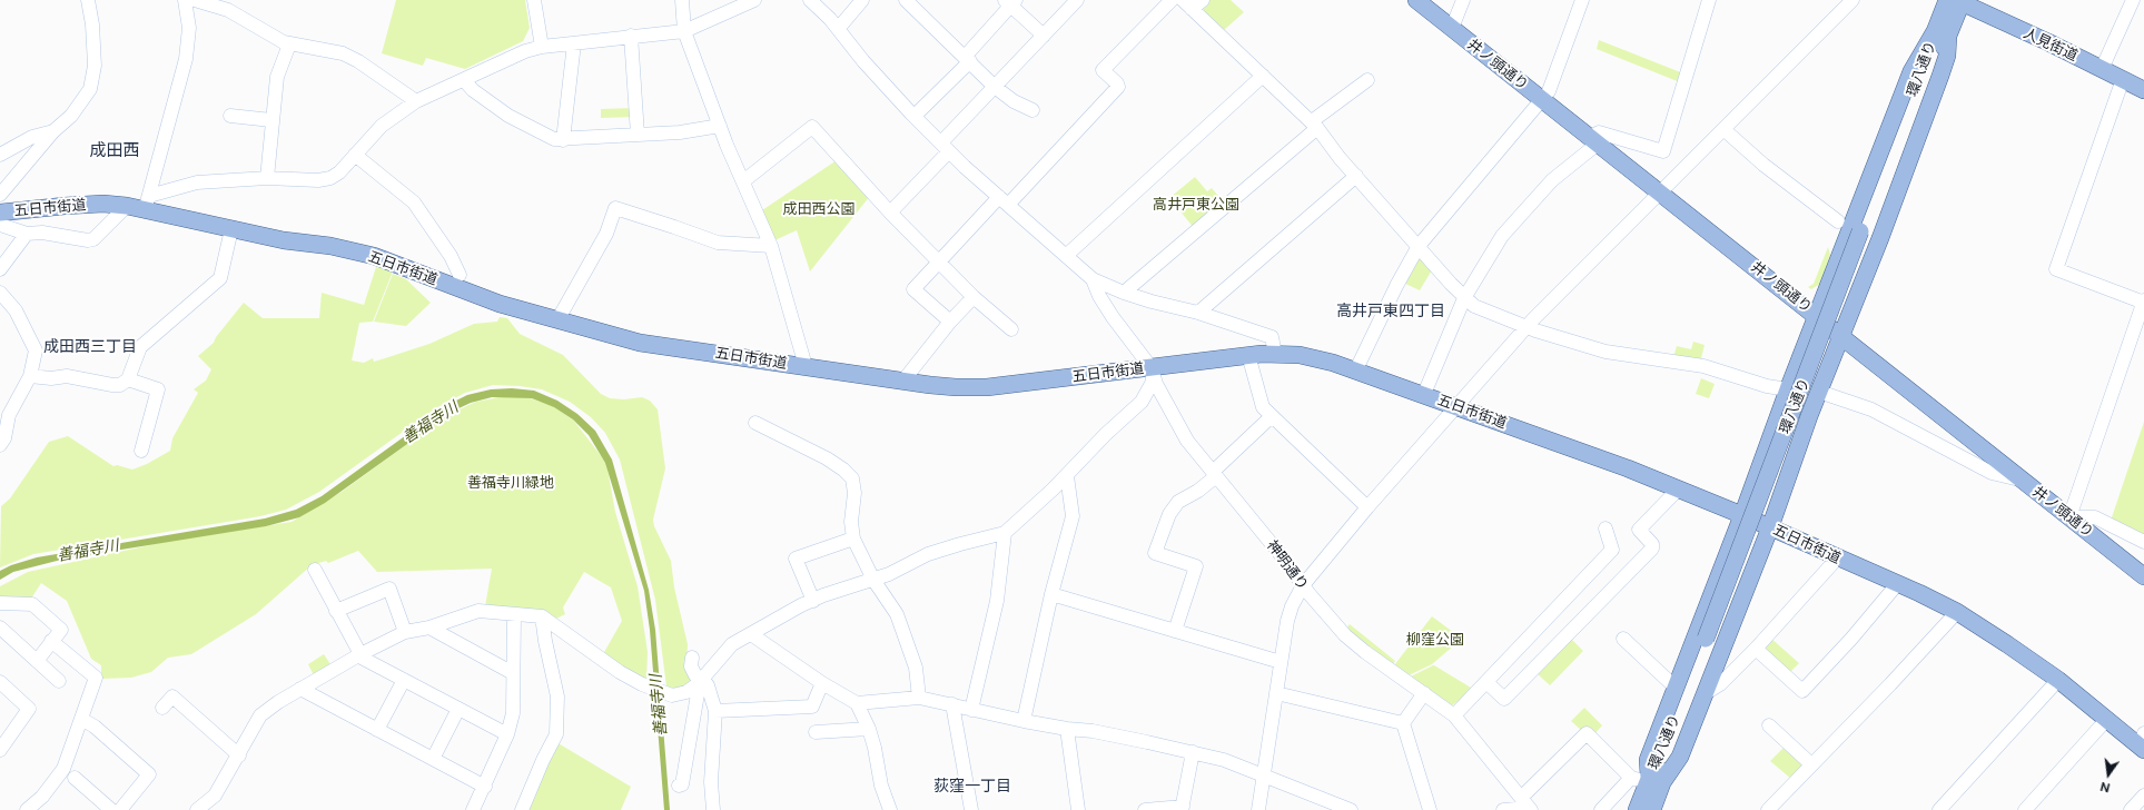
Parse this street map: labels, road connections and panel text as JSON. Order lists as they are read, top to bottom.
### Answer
{
  "streets": {
    "main road": [
      "人見街道",
      "井ノ頭通り",
      "環八通り",
      "五日市街道"
    ],
    "street": ["神明通り"]
  },
  "crossings": [
    ["人見街道", "環八通り"],
    ["五日市街道", "神明通り"]
  ],
  "districts": [
    "成田西",
    "高井戸東四丁目",
    "成田西三丁目",
    "荻窪一丁目"
  ],
  "water": ["善福寺川"],
  "parks": [
    "高井戸東公園",
    "成田西公園",
    "善福寺川緑地",
    "柳窪公園"
  ],
  "north": "bottom"
}
